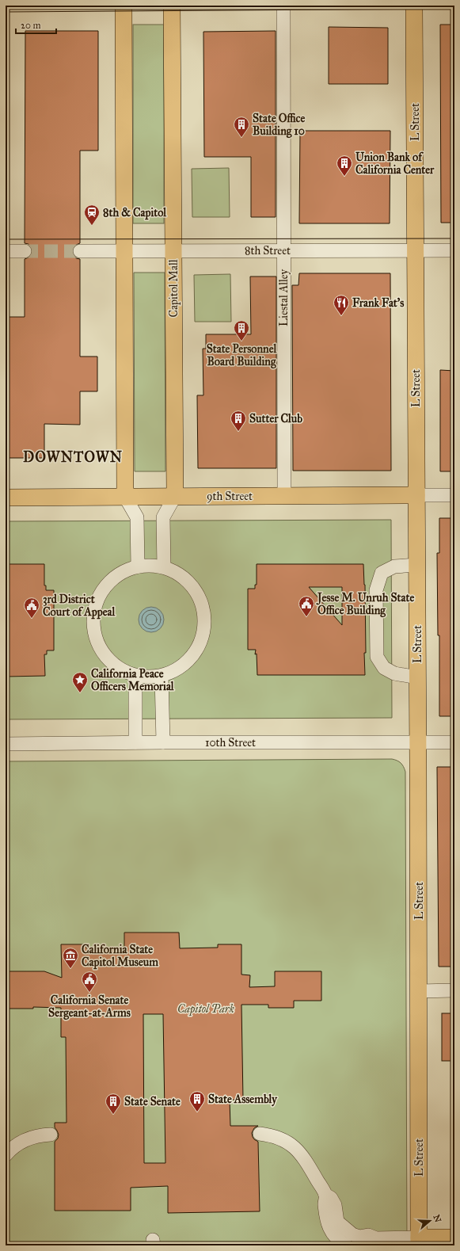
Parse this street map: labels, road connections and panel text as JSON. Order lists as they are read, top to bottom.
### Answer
{
  "streets": {
    "main road": ["L Street", "Capitol Mall", "9th Street"],
    "street": ["8th Street", "Liestal Alley", "10th Street"]
  },
  "crossings": [
    ["L Street", "8th Street"],
    ["L Street", "9th Street"],
    ["L Street", "10th Street"],
    ["8th Street", "Capitol Mall"],
    ["8th Street", "Liestal Alley"],
    ["Capitol Mall", "9th Street"],
    ["Liestal Alley", "9th Street"]
  ],
  "districts": ["DOWNTOWN"],
  "parks": ["Capitol Park"],
  "places": {
    "building": [
      "State Office Building 10",
      "Union Bank of California Center",
      "State Personnel Board Building",
      "Sutter Club",
      "State Assembly",
      "State Senate"
    ],
    "station": ["8th & Capitol"],
    "restaurant": ["Frank Fat's"],
    "public building": ["Jesse M. Unruh State Office Building", "3rd District Court of Appeal", "California Senate Sergeant-at-Arms"],
    "place": ["California Peace Officers Memorial"],
    "museum": ["California State Capitol Museum"]
  },
  "scale_bar": "20 m",
  "north": "right"
}
